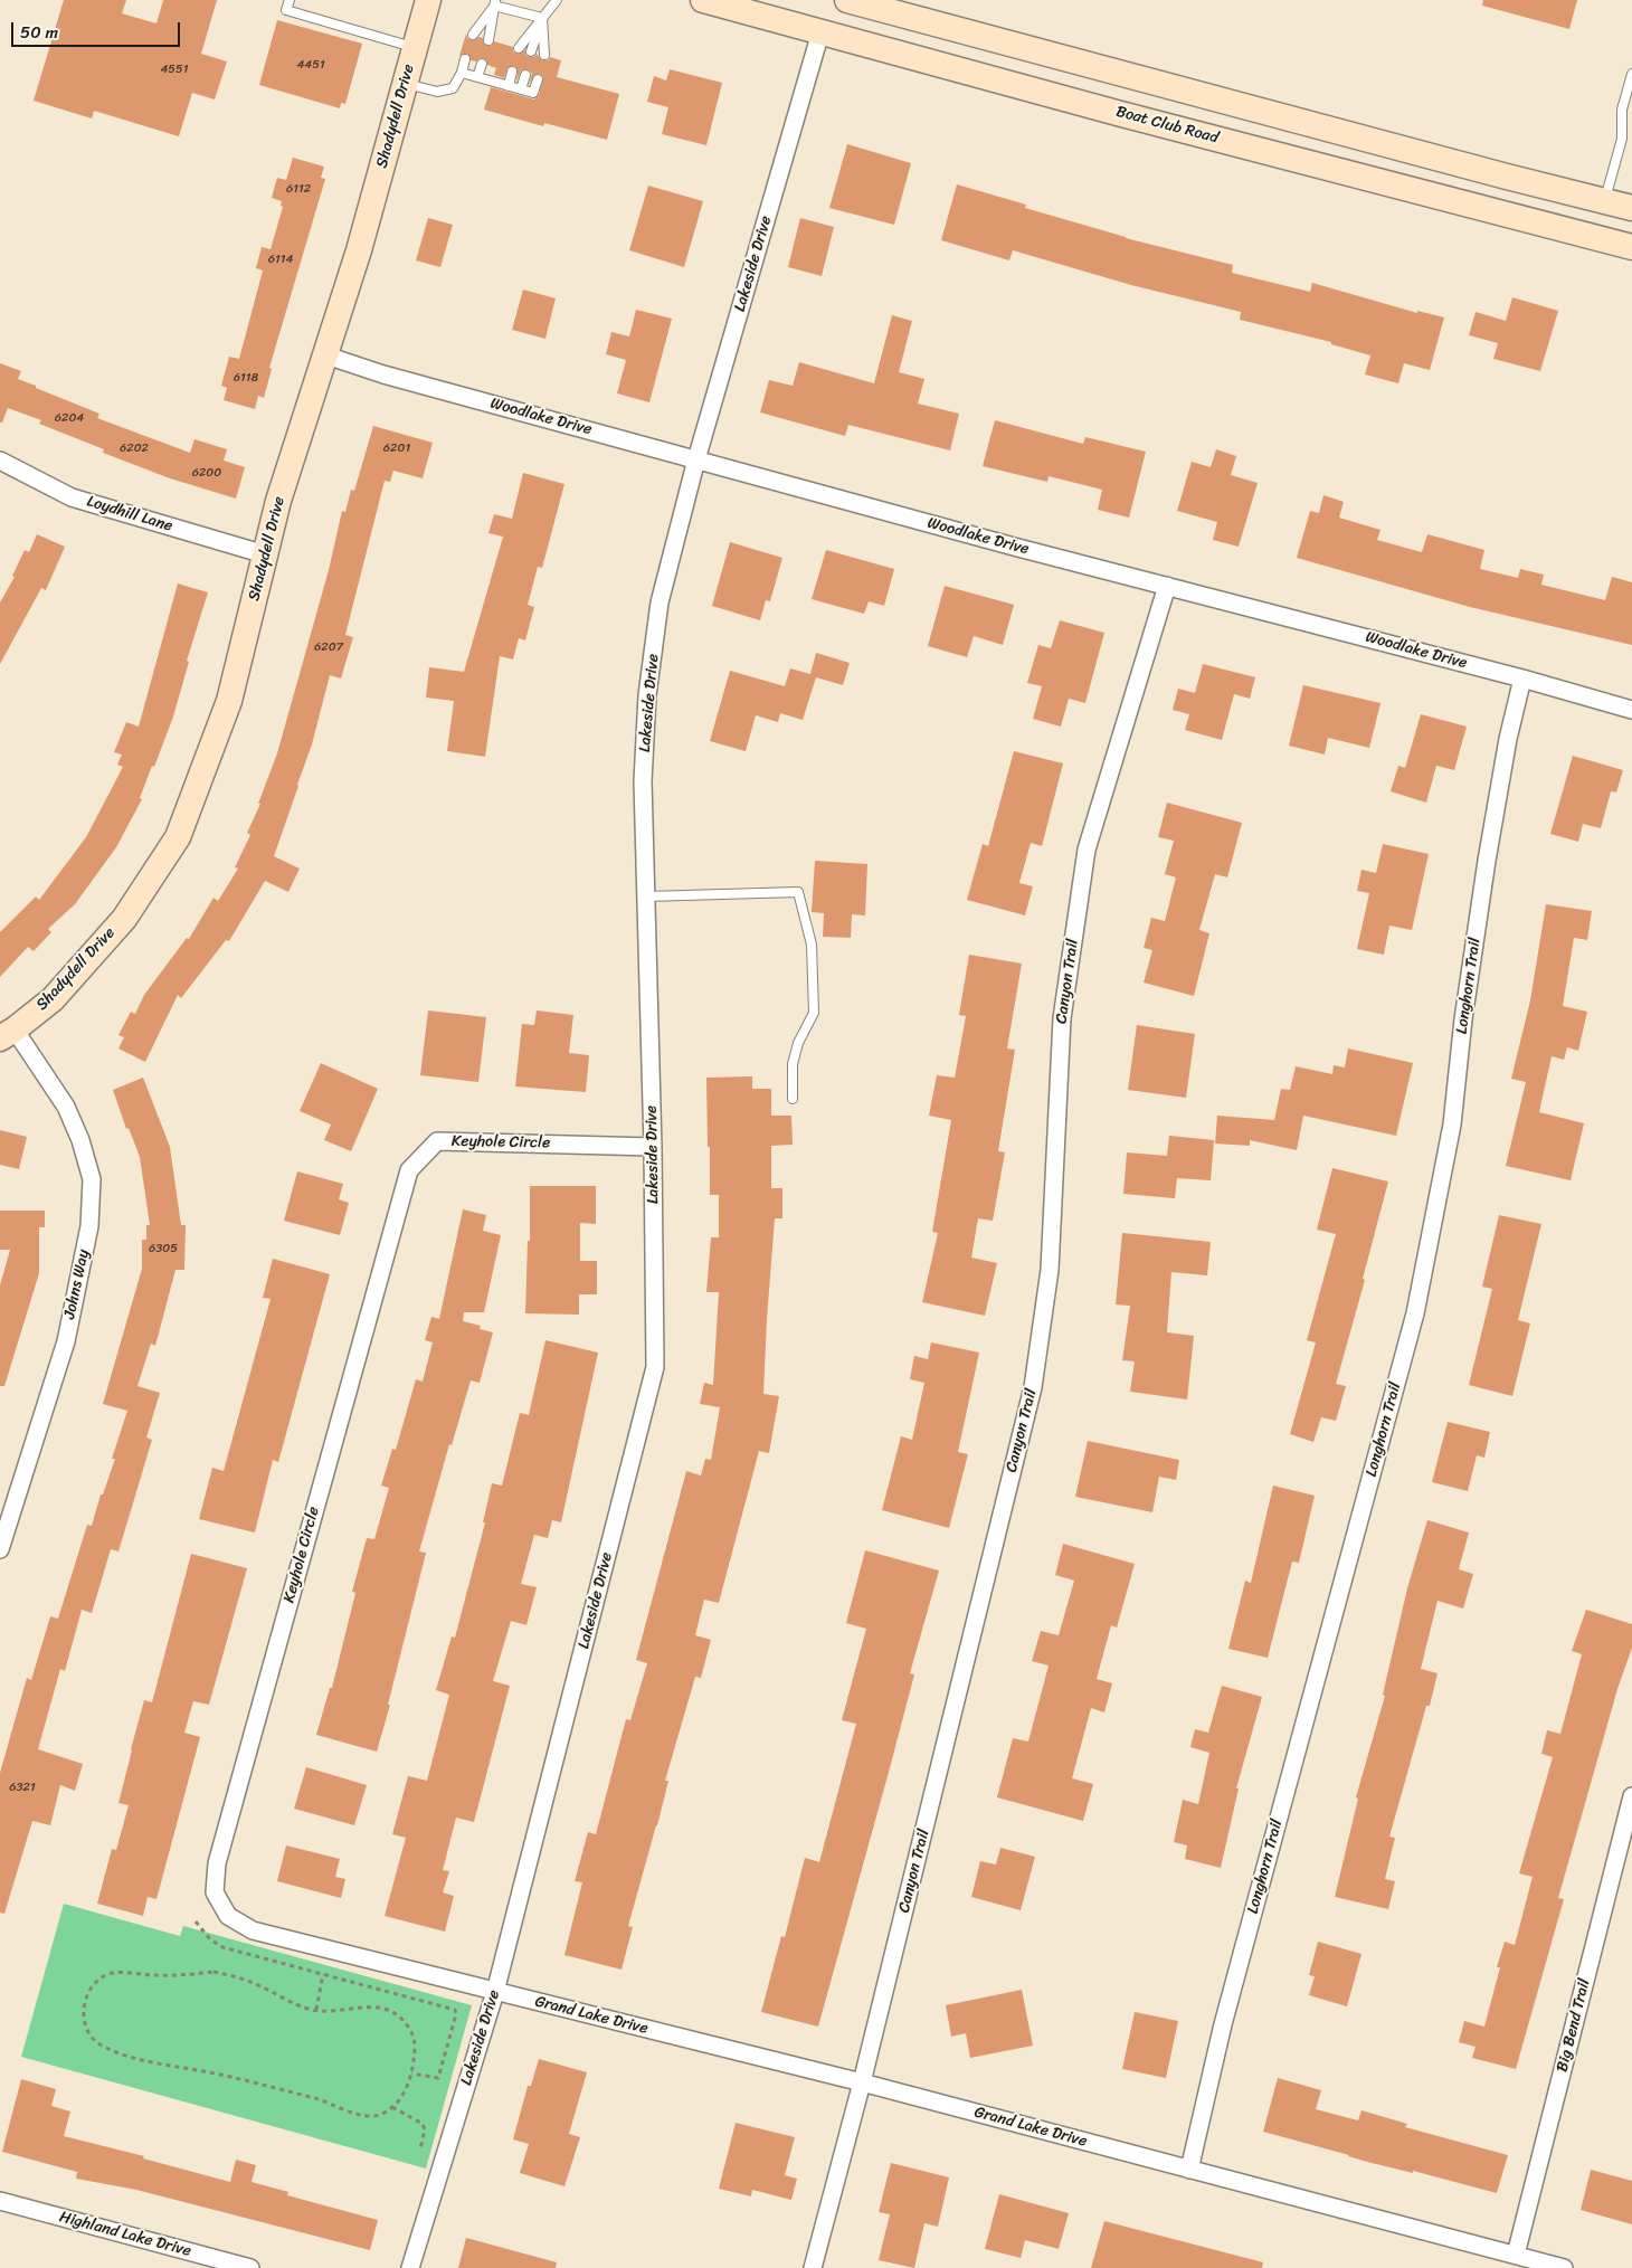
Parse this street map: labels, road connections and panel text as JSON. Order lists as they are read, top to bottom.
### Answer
{
  "streets": {
    "main road": ["Shadydell Drive", "Boat Club Road"],
    "street": [
      "Lakeside Drive",
      "Woodlake Drive",
      "Loydhill Lane",
      "Canyon Trail",
      "Longhorn Trail",
      "Keyhole Circle",
      "Johns Way",
      "Grand Lake Drive",
      "Big Bend Trail",
      "Highland Lake Drive"
    ]
  },
  "crossings": [
    ["Shadydell Drive", "Woodlake Drive"],
    ["Shadydell Drive", "Loydhill Lane"],
    ["Shadydell Drive", "Johns Way"],
    ["Boat Club Road", "Lakeside Drive"],
    ["Lakeside Drive", "Woodlake Drive"],
    ["Lakeside Drive", "Keyhole Circle"],
    ["Lakeside Drive", "Grand Lake Drive"],
    ["Woodlake Drive", "Canyon Trail"],
    ["Woodlake Drive", "Longhorn Trail"],
    ["Canyon Trail", "Grand Lake Drive"],
    ["Longhorn Trail", "Grand Lake Drive"],
    ["Keyhole Circle", "Grand Lake Drive"],
    ["Grand Lake Drive", "Big Bend Trail"]
  ],
  "house_numbers": [
    "4451",
    "4551",
    "6112",
    "6114",
    "6118",
    "6204",
    "6202",
    "6201",
    "6200",
    "6207",
    "6305",
    "6321"
  ],
  "scale_bar": "50 m"
}
